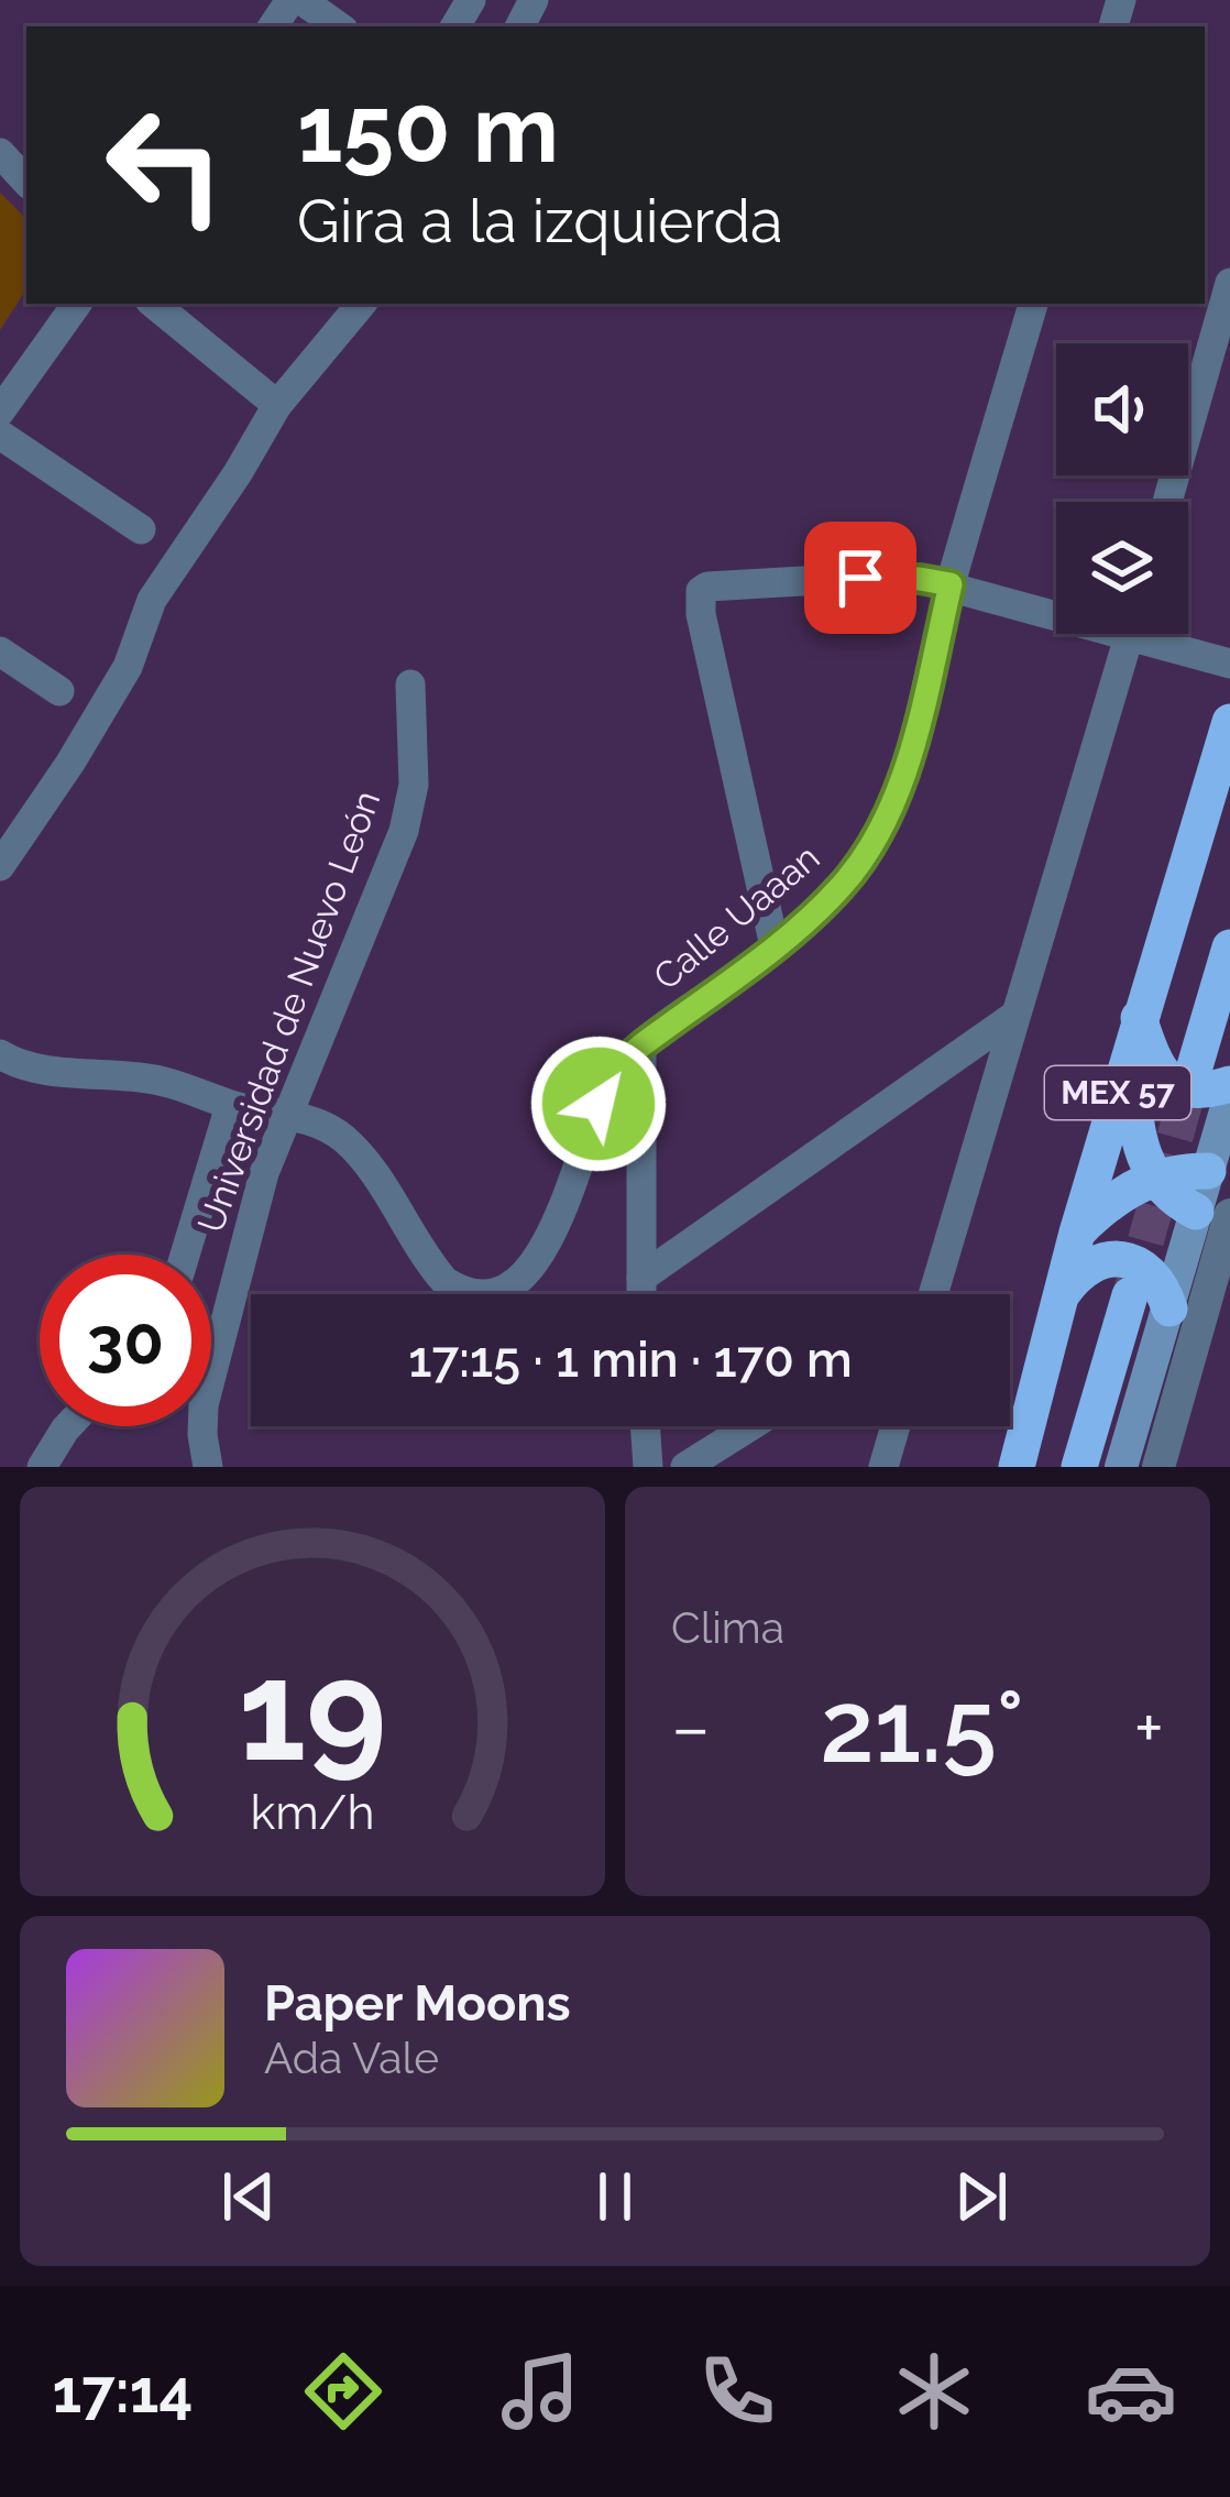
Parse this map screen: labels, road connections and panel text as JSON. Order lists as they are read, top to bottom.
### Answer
{
  "streets": {
    "highway": ["MEX 57"],
    "street": ["Calle Uaaan", "Universidad de Nuevo León"]
  },
  "crossings": [
    ["Calle Uaaan", "Universidad de Nuevo León"]
  ],
  "page": {
    "turn": ["150 m", "Gira a la izquierda"],
    "limit": "30",
    "trip": "17:15 · 1 min · 170 m",
    "tile": "Clima",
    "heat": ["−", "21.5°", "+"],
    "song": ["Paper Moons", "Ada Vale"],
    "tabs": "17:14",
    "gauge": ["19", "km/h"]
  }
}
